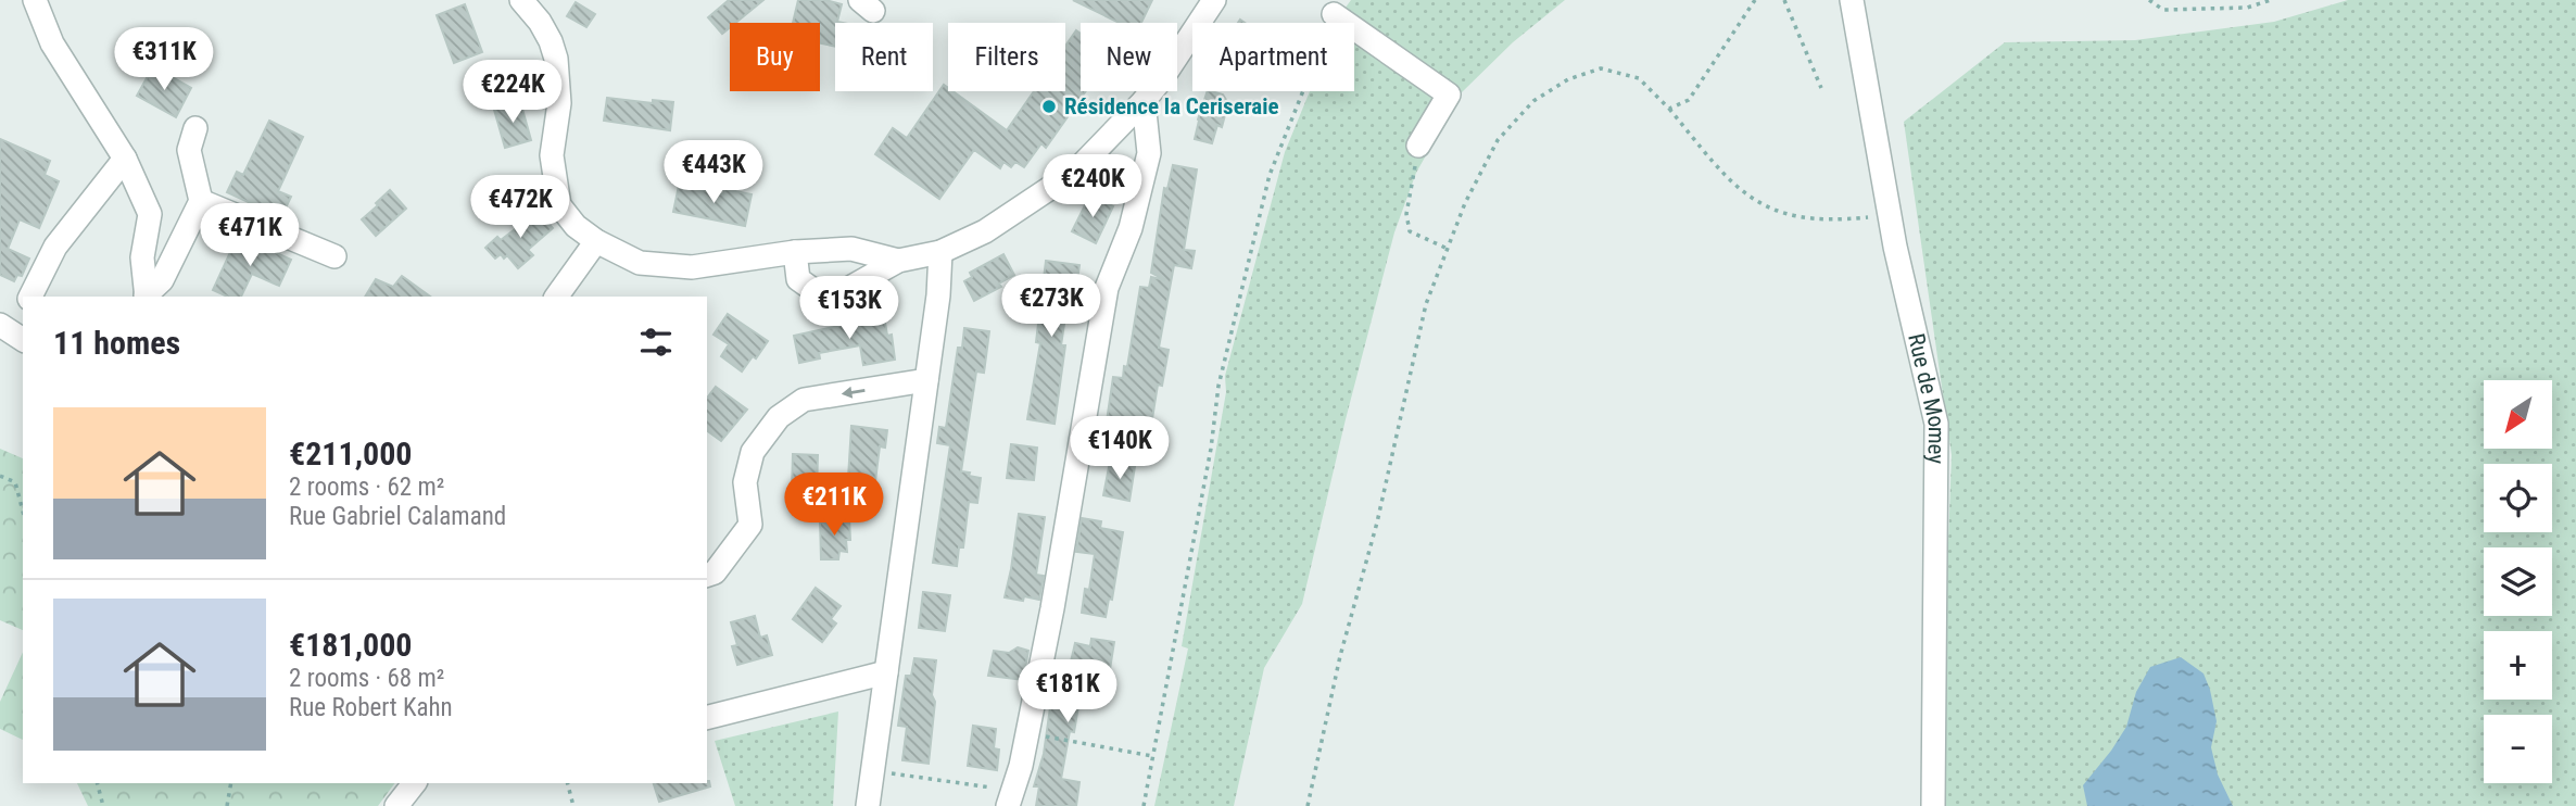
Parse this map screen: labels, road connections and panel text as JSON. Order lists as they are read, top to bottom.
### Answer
{
  "streets": {
    "street": ["Rue de Momey"]
  },
  "places": ["Résidence la Ceriseraie"],
  "north": "bottom left",
  "page": {
    "chip": [
      "Buy",
      "Rent",
      "Filters",
      "New",
      "Apartment"
    ],
    "price": [
      "€311K",
      "€224K",
      "€443K",
      "€240K",
      "€472K",
      "€471K",
      "€273K",
      "€153K",
      "€140K",
      "€211K",
      "€181K"
    ],
    "heading": "11 homes",
    "map_buttons": ["+", "−"],
    "list": [
      {
        "name": "€211,000",
        "note": "2 rooms · 62 m² · Rue Gabriel Calamand"
      },
      {
        "name": "€181,000",
        "note": "2 rooms · 68 m² · Rue Robert Kahn"
      }
    ]
  }
}
